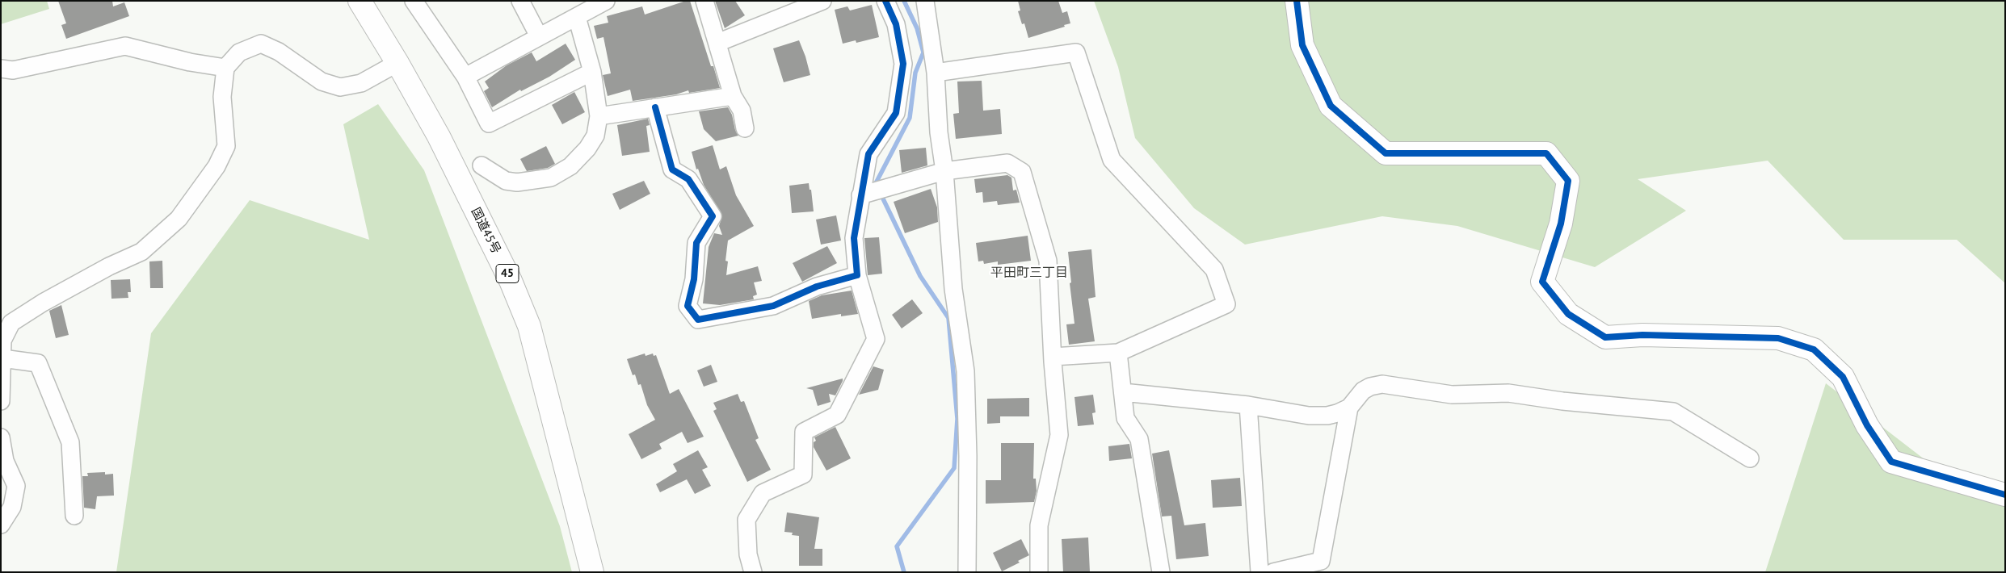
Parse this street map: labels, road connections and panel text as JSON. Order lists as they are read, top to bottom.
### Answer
{
  "streets": {
    "main road": ["国道45号", "45"]
  },
  "districts": ["平田町三丁目"]
}
